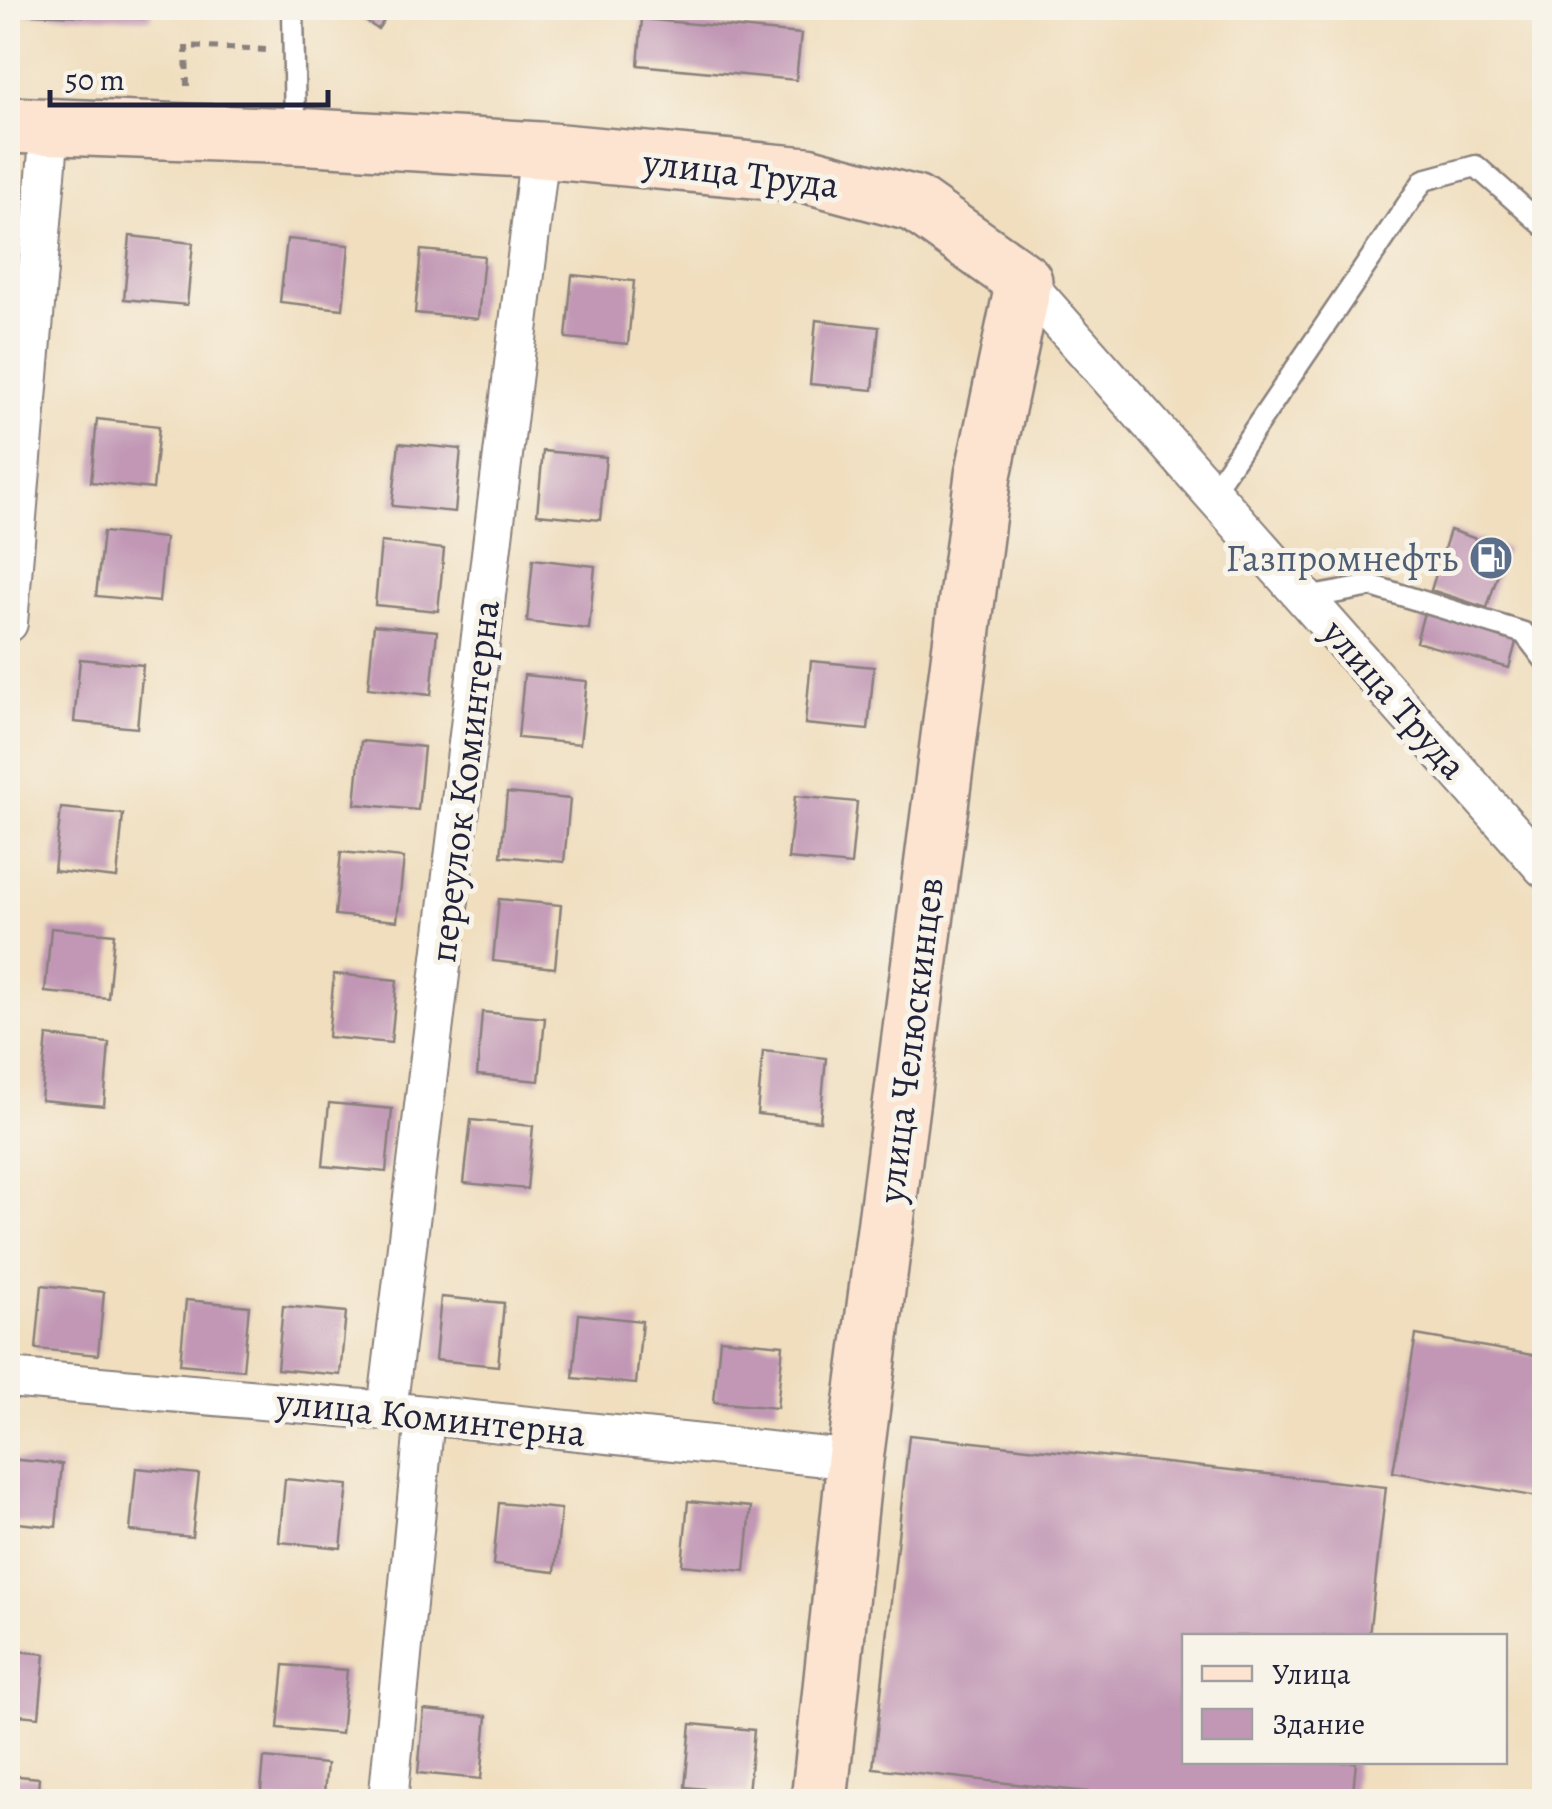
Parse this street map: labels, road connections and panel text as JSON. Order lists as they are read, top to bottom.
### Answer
{
  "streets": {
    "street": [
      "улица Труда",
      "переулок Коминтерна",
      "улица Челюскинцев",
      "улица Коминтерна"
    ]
  },
  "crossings": [
    ["улица Труда", "переулок Коминтерна"],
    ["улица Труда", "улица Челюскинцев"],
    ["переулок Коминтерна", "улица Коминтерна"],
    ["улица Челюскинцев", "улица Коминтерна"]
  ],
  "places": {
    "fuel station": ["Газпромнефть"]
  },
  "legend": ["Улица", "Здание"],
  "scale_bar": "50 m"
}
